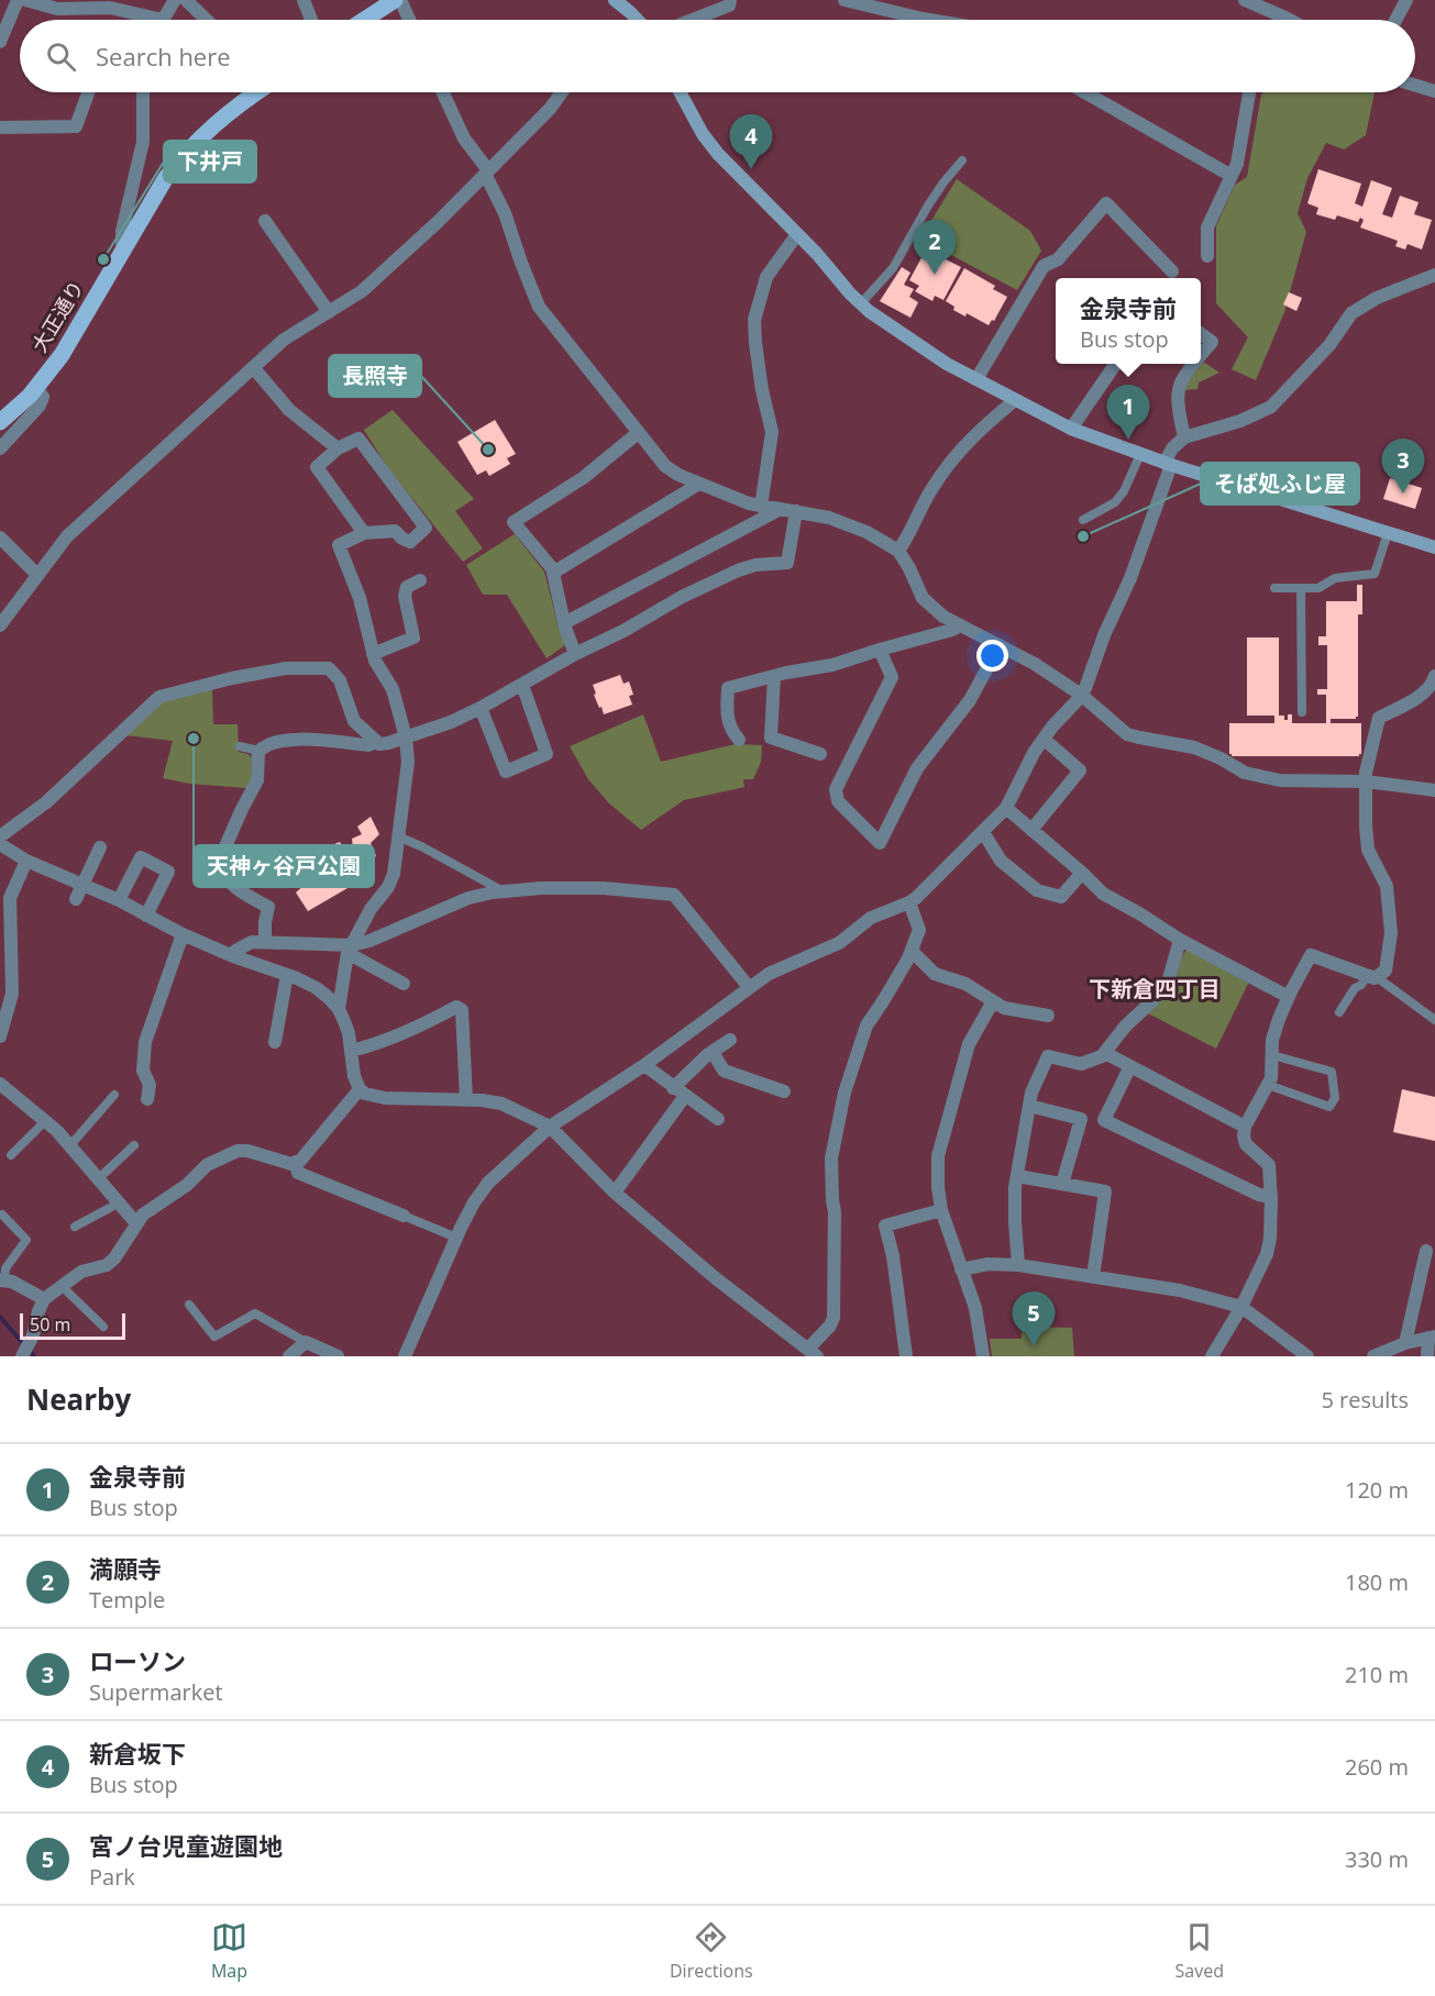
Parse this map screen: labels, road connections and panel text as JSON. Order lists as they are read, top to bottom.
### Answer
{
  "streets": {
    "main road": ["大正通り"]
  },
  "districts": ["下新倉四丁目"],
  "places": [
    "下井戸",
    "長照寺",
    "そば処ふじ屋",
    "天神ヶ谷戸公園"
  ],
  "scale_bar": "50 m",
  "page": {
    "search": "Search here",
    "pins": [
      "4",
      "2",
      "1",
      "3",
      "5"
    ],
    "popup": ["金泉寺前", "Bus stop"],
    "scale": "50 m",
    "heading": ["Nearby", "5 results"],
    "list": [
      {
        "mark": "1",
        "name": "金泉寺前",
        "note": "Bus stop",
        "value": "120 m"
      },
      {
        "mark": "2",
        "name": "満願寺",
        "note": "Temple",
        "value": "180 m"
      },
      {
        "mark": "3",
        "name": "ローソン",
        "note": "Supermarket",
        "value": "210 m"
      },
      {
        "mark": "4",
        "name": "新倉坂下",
        "note": "Bus stop",
        "value": "260 m"
      },
      {
        "mark": "5",
        "name": "宮ノ台児童遊園地",
        "note": "Park",
        "value": "330 m"
      }
    ],
    "nav": ["Map", "Directions", "Saved"]
  }
}
